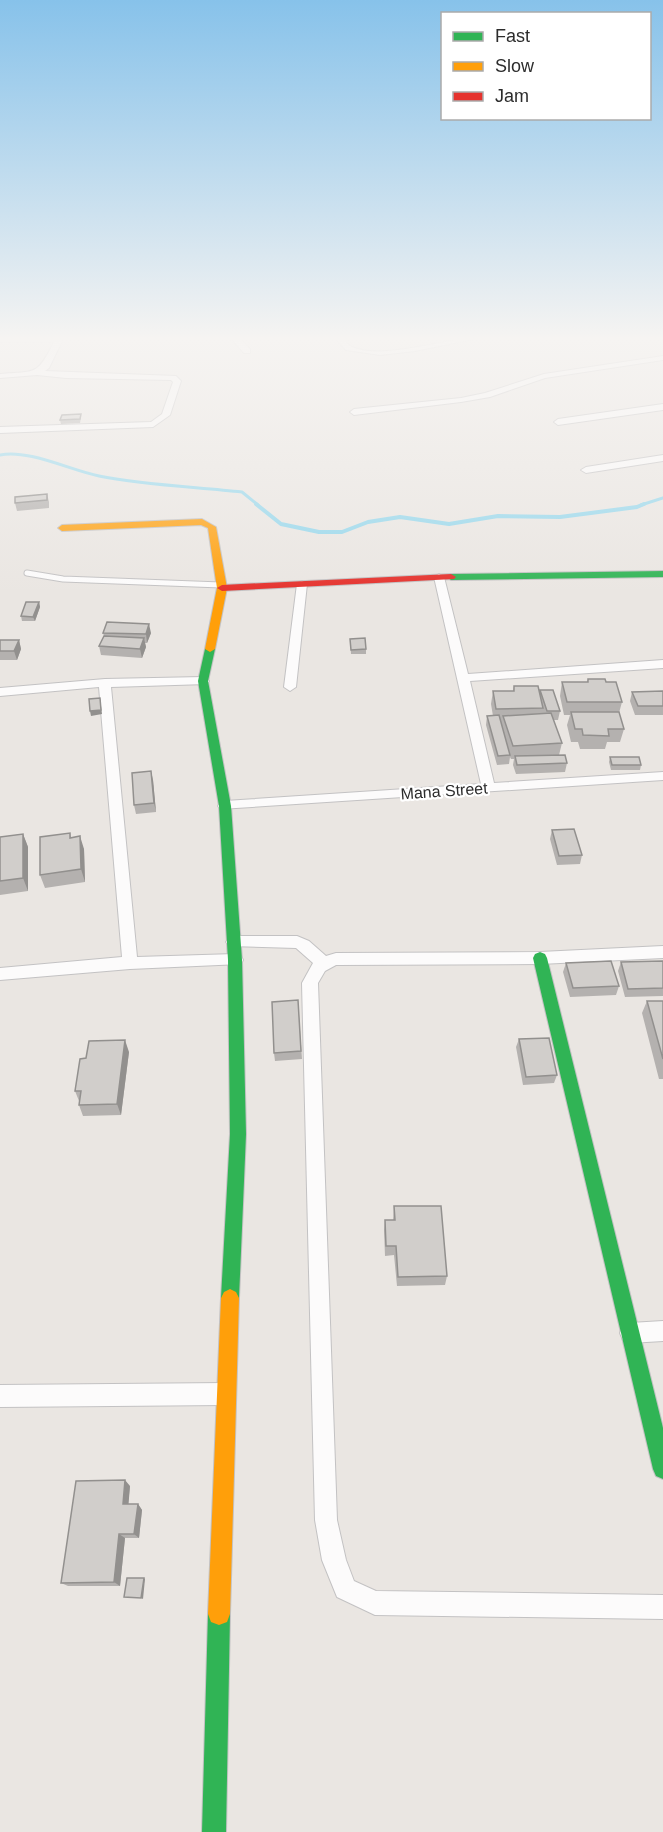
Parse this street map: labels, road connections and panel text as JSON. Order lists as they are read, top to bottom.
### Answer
{
  "streets": {
    "street": ["Mana Street"]
  },
  "legend": ["Fast", "Slow", "Jam"]
}
